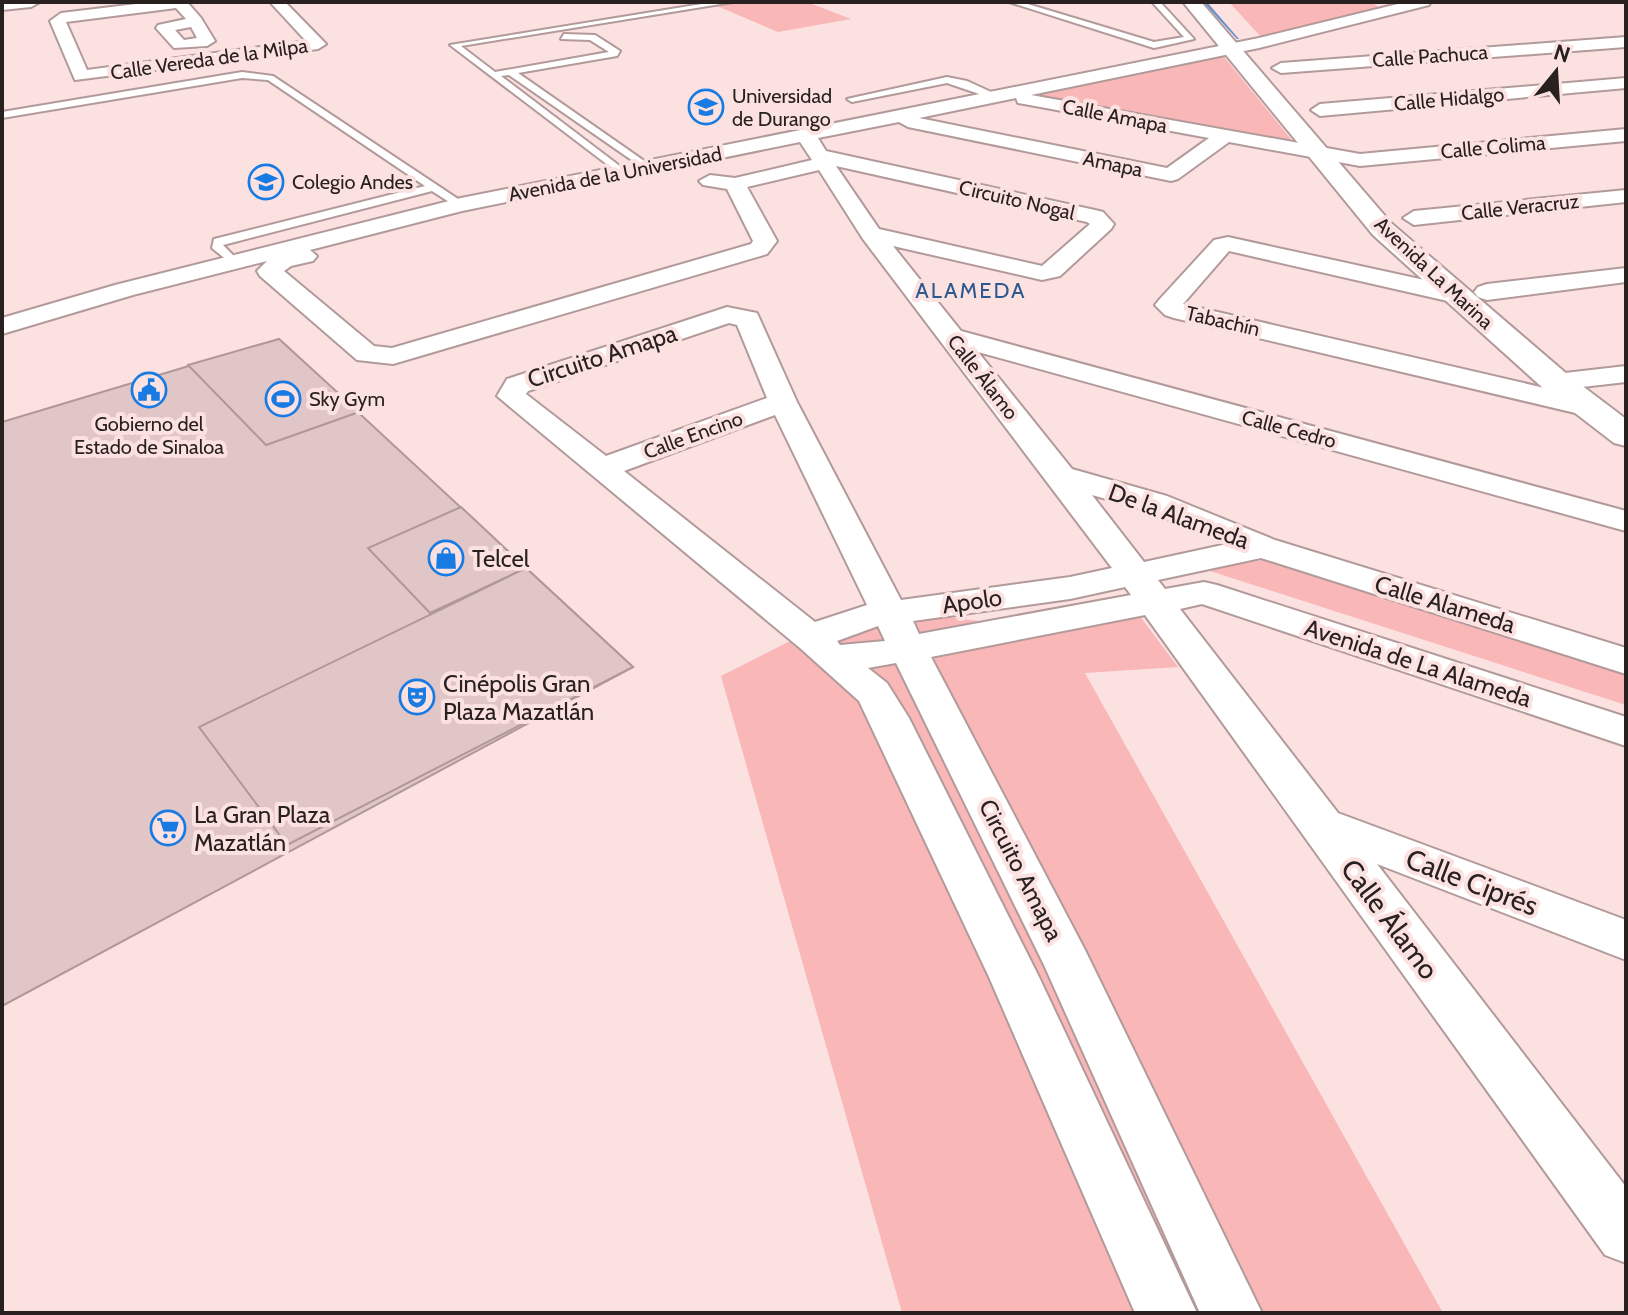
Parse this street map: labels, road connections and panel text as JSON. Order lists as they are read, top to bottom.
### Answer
{
  "streets": {
    "main road": ["Avenida La Marina"],
    "street": [
      "Calle Pachuca",
      "Calle Vereda de la Milpa",
      "Calle Hidalgo",
      "Calle Amapa",
      "Calle Colima",
      "Amapa",
      "Avenida de la Universidad",
      "Circuito Nogal",
      "Calle Veracruz",
      "Tabachín",
      "Circuito Amapa",
      "Calle Álamo",
      "Calle Cedro",
      "Calle Encino",
      "De la Alameda",
      "Apolo",
      "Calle Alameda",
      "Avenida de La Alameda",
      "Calle Ciprés"
    ]
  },
  "crossings": [
    ["Calle Pachuca", "Avenida La Marina"],
    ["Calle Hidalgo", "Avenida La Marina"],
    ["Calle Amapa", "Amapa"],
    ["Calle Amapa", "Avenida de la Universidad"],
    ["Calle Colima", "Avenida La Marina"],
    ["Amapa", "Avenida de la Universidad"],
    ["Avenida de la Universidad", "Circuito Nogal"],
    ["Avenida de la Universidad", "Avenida La Marina"],
    ["Avenida de la Universidad", "Calle Álamo"],
    ["Circuito Nogal", "Calle Álamo"],
    ["Calle Veracruz", "Avenida La Marina"],
    ["Avenida La Marina", "Tabachín"],
    ["Circuito Amapa", "Calle Encino"],
    ["Circuito Amapa", "Apolo"],
    ["Calle Álamo", "Calle Cedro"],
    ["Calle Álamo", "De la Alameda"],
    ["Calle Álamo", "Apolo"],
    ["Calle Álamo", "Avenida de La Alameda"],
    ["Calle Álamo", "Calle Ciprés"],
    ["De la Alameda", "Apolo"],
    ["De la Alameda", "Calle Alameda"],
    ["De la Alameda", "Avenida de La Alameda"],
    ["Apolo", "Avenida de La Alameda"]
  ],
  "districts": ["ALAMEDA"],
  "places": {
    "school or university": ["Universidad de Durango", "Colegio Andes"],
    "public building": ["Gobierno del Estado de Sinaloa"],
    "sports": ["Sky Gym"],
    "shop": ["Telcel"],
    "theatre": ["Cinépolis Gran Plaza Mazatlán"],
    "supermarket": ["La Gran Plaza Mazatlán"]
  },
  "north": "top"
}
